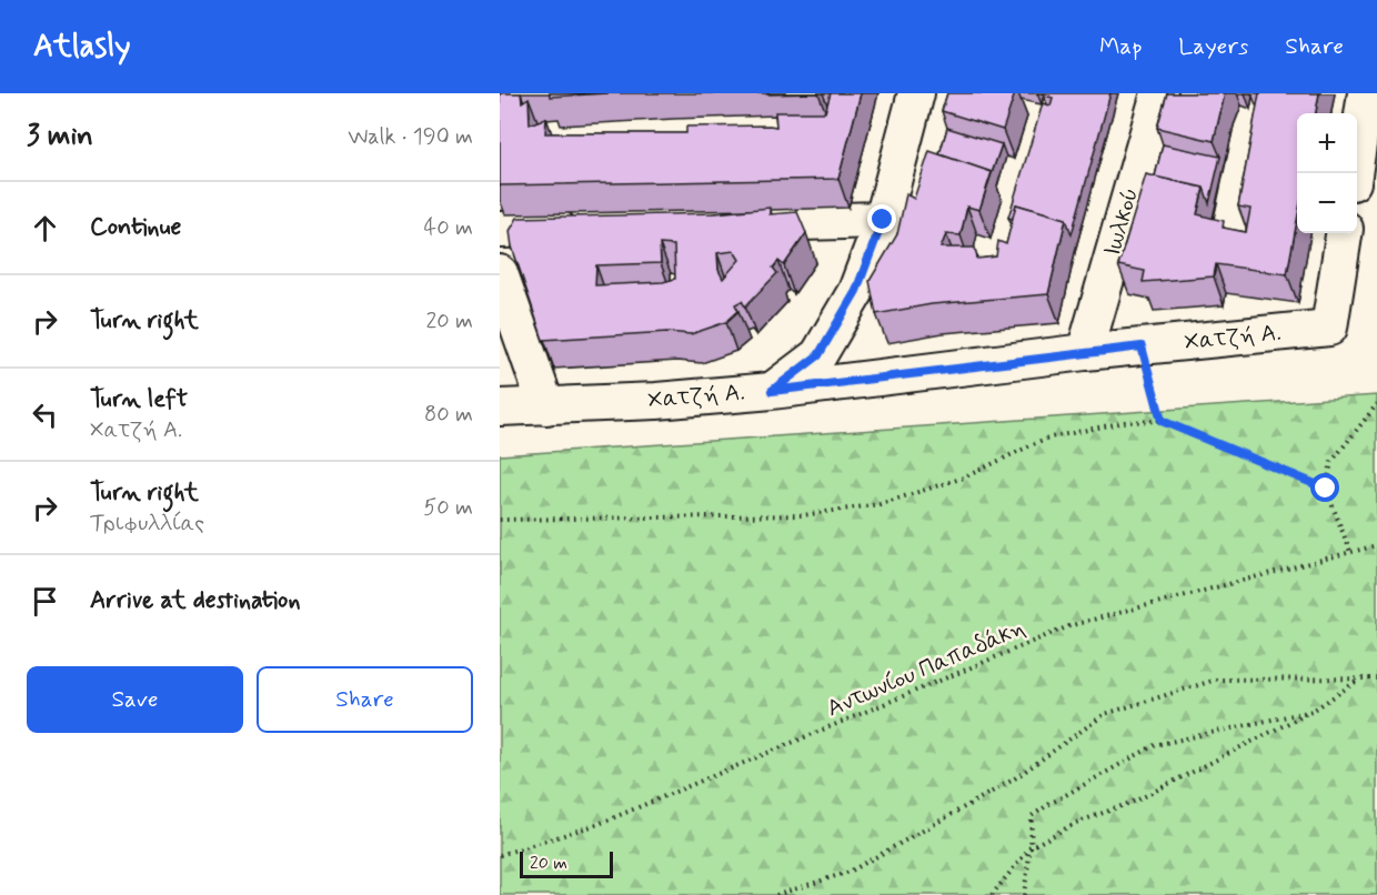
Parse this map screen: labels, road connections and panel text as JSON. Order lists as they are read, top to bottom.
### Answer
{
  "streets": {
    "street": ["Ιωλκού", "Χατζή Α."],
    "path": ["Αντωνίου Παπαδάκη"]
  },
  "crossings": [
    ["Ιωλκού", "Χατζή Α."]
  ],
  "scale_bar": "20 m",
  "page": {
    "header": "Atlasly",
    "nav": ["Map", "Layers", "Share"],
    "heading": ["3 min", "Walk · 190 m"],
    "map_buttons": ["+", "−"],
    "list": [
      ["Continue", "40 m"],
      ["Turn right", "20 m"],
      ["Turn left", "Χατζή Α.", "80 m"],
      ["Turn right", "Τριφυλλίας", "50 m"],
      "Arrive at destination"
    ],
    "buttons": ["Save", "Share"],
    "scale": "20 m"
  }
}
